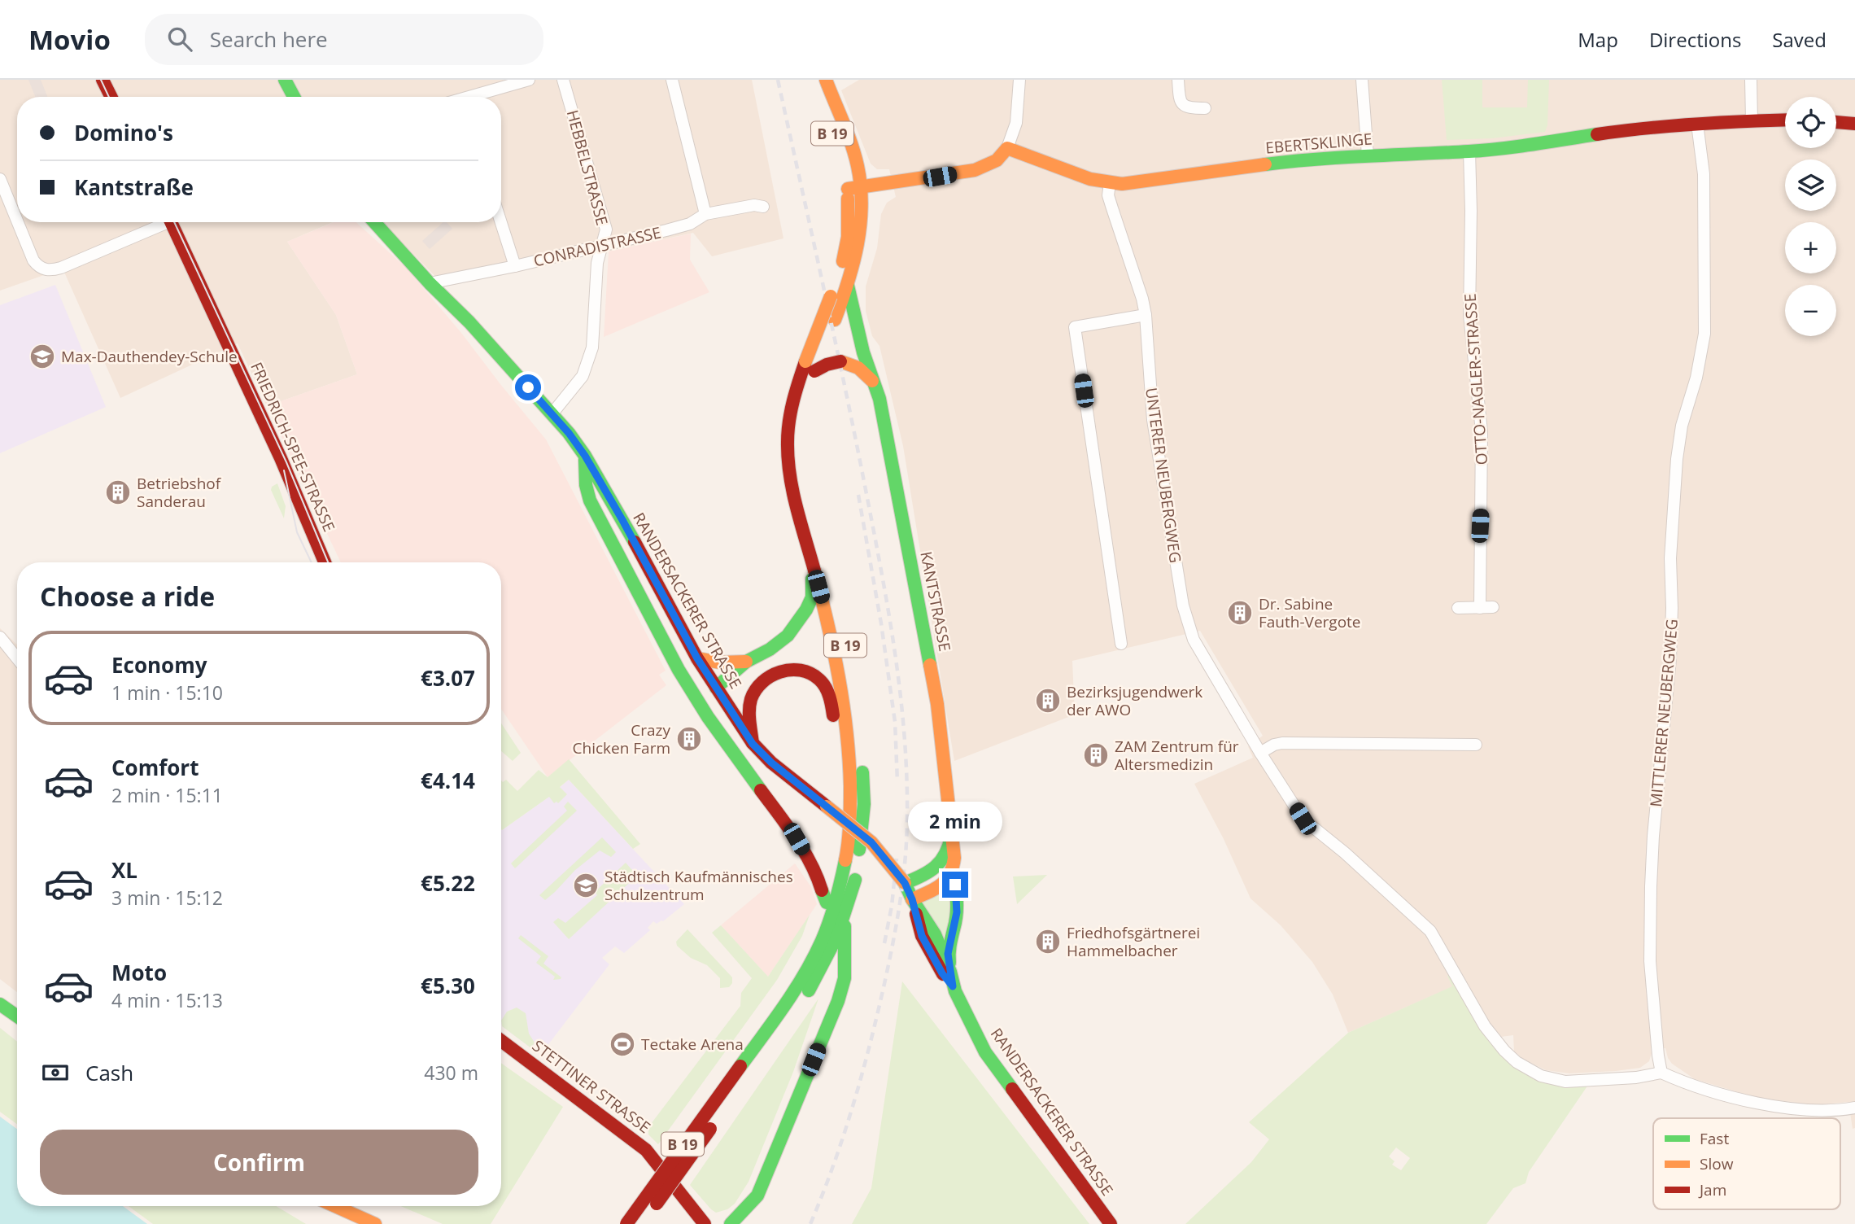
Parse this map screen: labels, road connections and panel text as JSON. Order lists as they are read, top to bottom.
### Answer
{
  "streets": {
    "main road": [
      "B 19",
      "EBERTSKLINGE",
      "FRIEDRICH-SPEE-STRASSE",
      "RANDERSACKERER STRASSE",
      "KANTSTRASSE",
      "STETTINER STRASSE"
    ],
    "street": [
      "HEBBELSTRASSE",
      "CONRADISTRASSE",
      "OTTO-NAGLER-STRASSE",
      "UNTERER NEUBERGWEG",
      "MITTLERER NEUBERGWEG"
    ]
  },
  "crossings": [
    ["B 19", "KANTSTRASSE"],
    ["EBERTSKLINGE", "OTTO-NAGLER-STRASSE"],
    ["EBERTSKLINGE", "UNTERER NEUBERGWEG"],
    ["EBERTSKLINGE", "MITTLERER NEUBERGWEG"],
    ["HEBBELSTRASSE", "CONRADISTRASSE"],
    ["HEBBELSTRASSE", "RANDERSACKERER STRASSE"],
    ["CONRADISTRASSE", "RANDERSACKERER STRASSE"],
    ["UNTERER NEUBERGWEG", "MITTLERER NEUBERGWEG"],
    ["RANDERSACKERER STRASSE", "KANTSTRASSE"]
  ],
  "places": {
    "school or university": ["Max-Dauthendey-Schule", "Städtisch Kaufmännisches Schulzentrum"],
    "building": [
      "Betriebshof Sanderau",
      "Dr. Sabine Fauth-Vergote",
      "Bezirksjugendwerk der AWO",
      "Crazy Chicken Farm",
      "ZAM Zentrum für Altersmedizin",
      "Friedhofsgärtnerei Hammelbacher"
    ],
    "sports": ["Tectake Arena"]
  },
  "legend": ["Fast", "Slow", "Jam"],
  "page": {
    "header": "Movio",
    "search": "Search here",
    "nav": ["Map", "Directions", "Saved"],
    "map_buttons": ["+", "−"],
    "banner": ["Domino's", "Kantstraße"],
    "heading": "Choose a ride",
    "list": [
      {
        "name": "Economy",
        "note": "1 min · 15:10",
        "value": "€3.07"
      },
      {
        "name": "Comfort",
        "note": "2 min · 15:11",
        "value": "€4.14"
      },
      {
        "name": "XL",
        "note": "3 min · 15:12",
        "value": "€5.22"
      },
      {
        "name": "Moto",
        "note": "4 min · 15:13",
        "value": "€5.30"
      }
    ],
    "bubble": "2 min",
    "pay": ["Cash", "430 m"],
    "buttons": "Confirm"
  }
}
